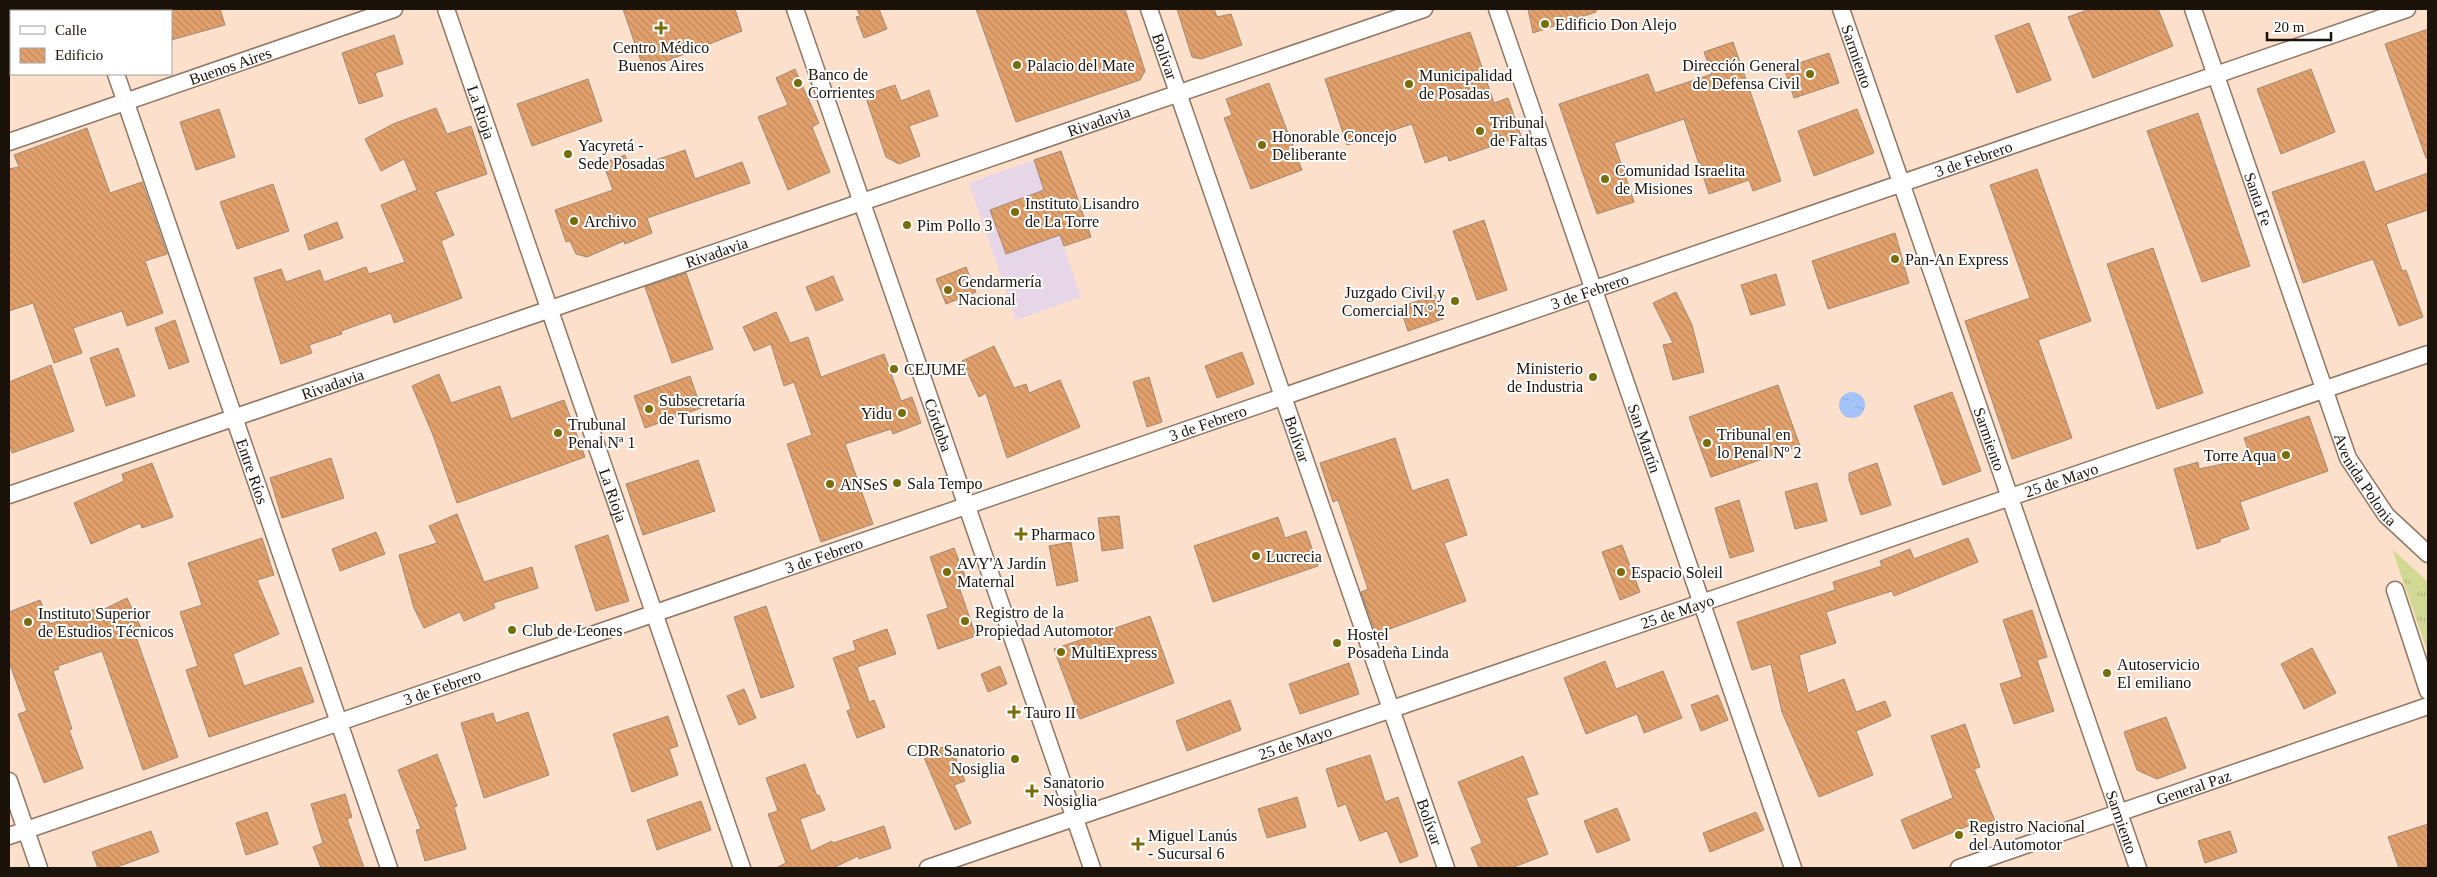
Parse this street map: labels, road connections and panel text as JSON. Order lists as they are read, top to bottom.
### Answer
{
  "streets": {
    "street": [
      "Bolívar",
      "Sarmiento",
      "Buenos Aires",
      "La Rioja",
      "Rivadavia",
      "3 de Febrero",
      "Santa Fe",
      "Córdoba",
      "San Martín",
      "Entre Ríos",
      "Avenida Polonia",
      "25 de Mayo",
      "General Paz"
    ]
  },
  "crossings": [
    ["Bolívar", "Rivadavia"],
    ["Bolívar", "3 de Febrero"],
    ["Bolívar", "25 de Mayo"],
    ["Sarmiento", "3 de Febrero"],
    ["Sarmiento", "25 de Mayo"],
    ["Sarmiento", "General Paz"],
    ["Buenos Aires", "Entre Ríos"],
    ["La Rioja", "Rivadavia"],
    ["La Rioja", "3 de Febrero"],
    ["Rivadavia", "Córdoba"],
    ["Rivadavia", "Entre Ríos"],
    ["3 de Febrero", "Santa Fe"],
    ["3 de Febrero", "Córdoba"],
    ["3 de Febrero", "San Martín"],
    ["3 de Febrero", "Entre Ríos"],
    ["Santa Fe", "Avenida Polonia"],
    ["Santa Fe", "25 de Mayo"],
    ["Córdoba", "25 de Mayo"],
    ["San Martín", "25 de Mayo"],
    ["Avenida Polonia", "25 de Mayo"]
  ],
  "places": {
    "other": [
      "Edificio Don Alejo",
      "Palacio del Mate",
      "Dirección General de Defensa Civil",
      "Banco de Corrientes",
      "Municipalidad de Posadas",
      "Tribunal de Faltas",
      "Honorable Concejo Deliberante",
      "Yacyretá - Sede Posadas",
      "Comunidad Israelita de Misiones",
      "Instituto Lisandro de La Torre",
      "Archivo",
      "Pim Pollo 3",
      "Pan-An Express",
      "Gendarmería Nacional",
      "Juzgado Civil y Comercial N.º 2",
      "CEJUME",
      "Ministerio de Industria",
      "Subsecretaría de Turismo",
      "Yidu",
      "Trubunal Penal Nª 1",
      "Tribunal en lo Penal Nº 2",
      "Torre Aqua",
      "Sala Tempo",
      "ANSeS",
      "Lucrecia",
      "AVY'A Jardín Maternal",
      "Espacio Soleil",
      "Registro de la Propiedad Automotor",
      "Instituto Superior de Estudios Técnicos",
      "Club de Leones",
      "Hostel Posadeña Linda",
      "MultiExpress",
      "Autoservicio El emiliano",
      "CDR Sanatorio Nosiglia",
      "Registro Nacional del Automotor"
    ],
    "health": [
      "Centro Médico Buenos Aires",
      "Pharmaco",
      "Tauro II",
      "Sanatorio Nosiglia",
      "Miguel Lanús - Sucursal 6"
    ]
  },
  "legend": ["Calle", "Edificio"],
  "scale_bar": "20 m"
}
